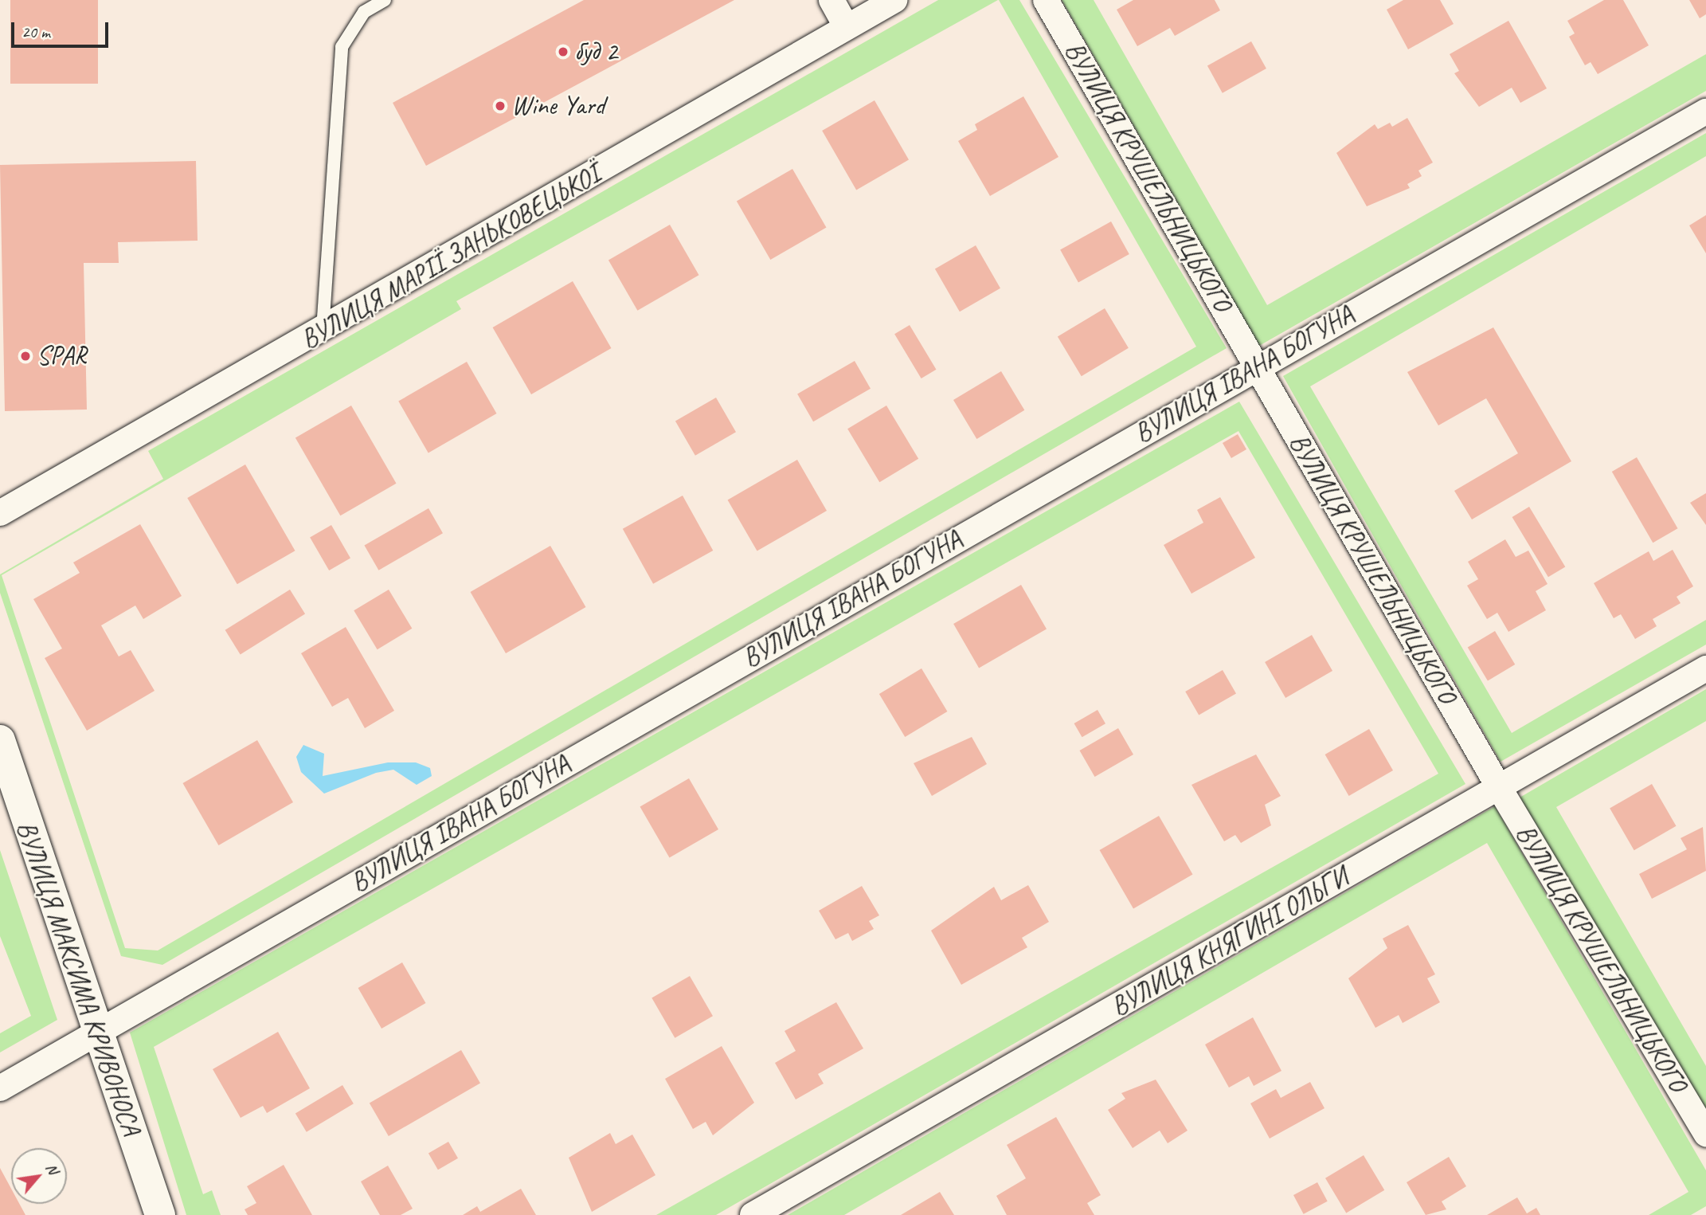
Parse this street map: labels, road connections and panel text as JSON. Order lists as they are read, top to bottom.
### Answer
{
  "streets": {
    "street": [
      "ВУЛИЦЯ КРУШЕЛЬНИЦЬКОГО",
      "ВУЛИЦЯ МАРІЇ ЗАНЬКОВЕЦЬКОЇ",
      "ВУЛИЦЯ ІВАНА БОГУНА",
      "ВУЛИЦЯ КНЯГИНІ ОЛЬГИ",
      "ВУЛИЦЯ МАКСИМА КРИВОНОСА"
    ]
  },
  "crossings": [
    ["ВУЛИЦЯ КРУШЕЛЬНИЦЬКОГО", "ВУЛИЦЯ ІВАНА БОГУНА"],
    ["ВУЛИЦЯ КРУШЕЛЬНИЦЬКОГО", "ВУЛИЦЯ КНЯГИНІ ОЛЬГИ"],
    ["ВУЛИЦЯ ІВАНА БОГУНА", "ВУЛИЦЯ МАКСИМА КРИВОНОСА"]
  ],
  "places": ["буд 2", "Wine Yard", "SPAR"],
  "scale_bar": "20 m",
  "north": "top right"
}
